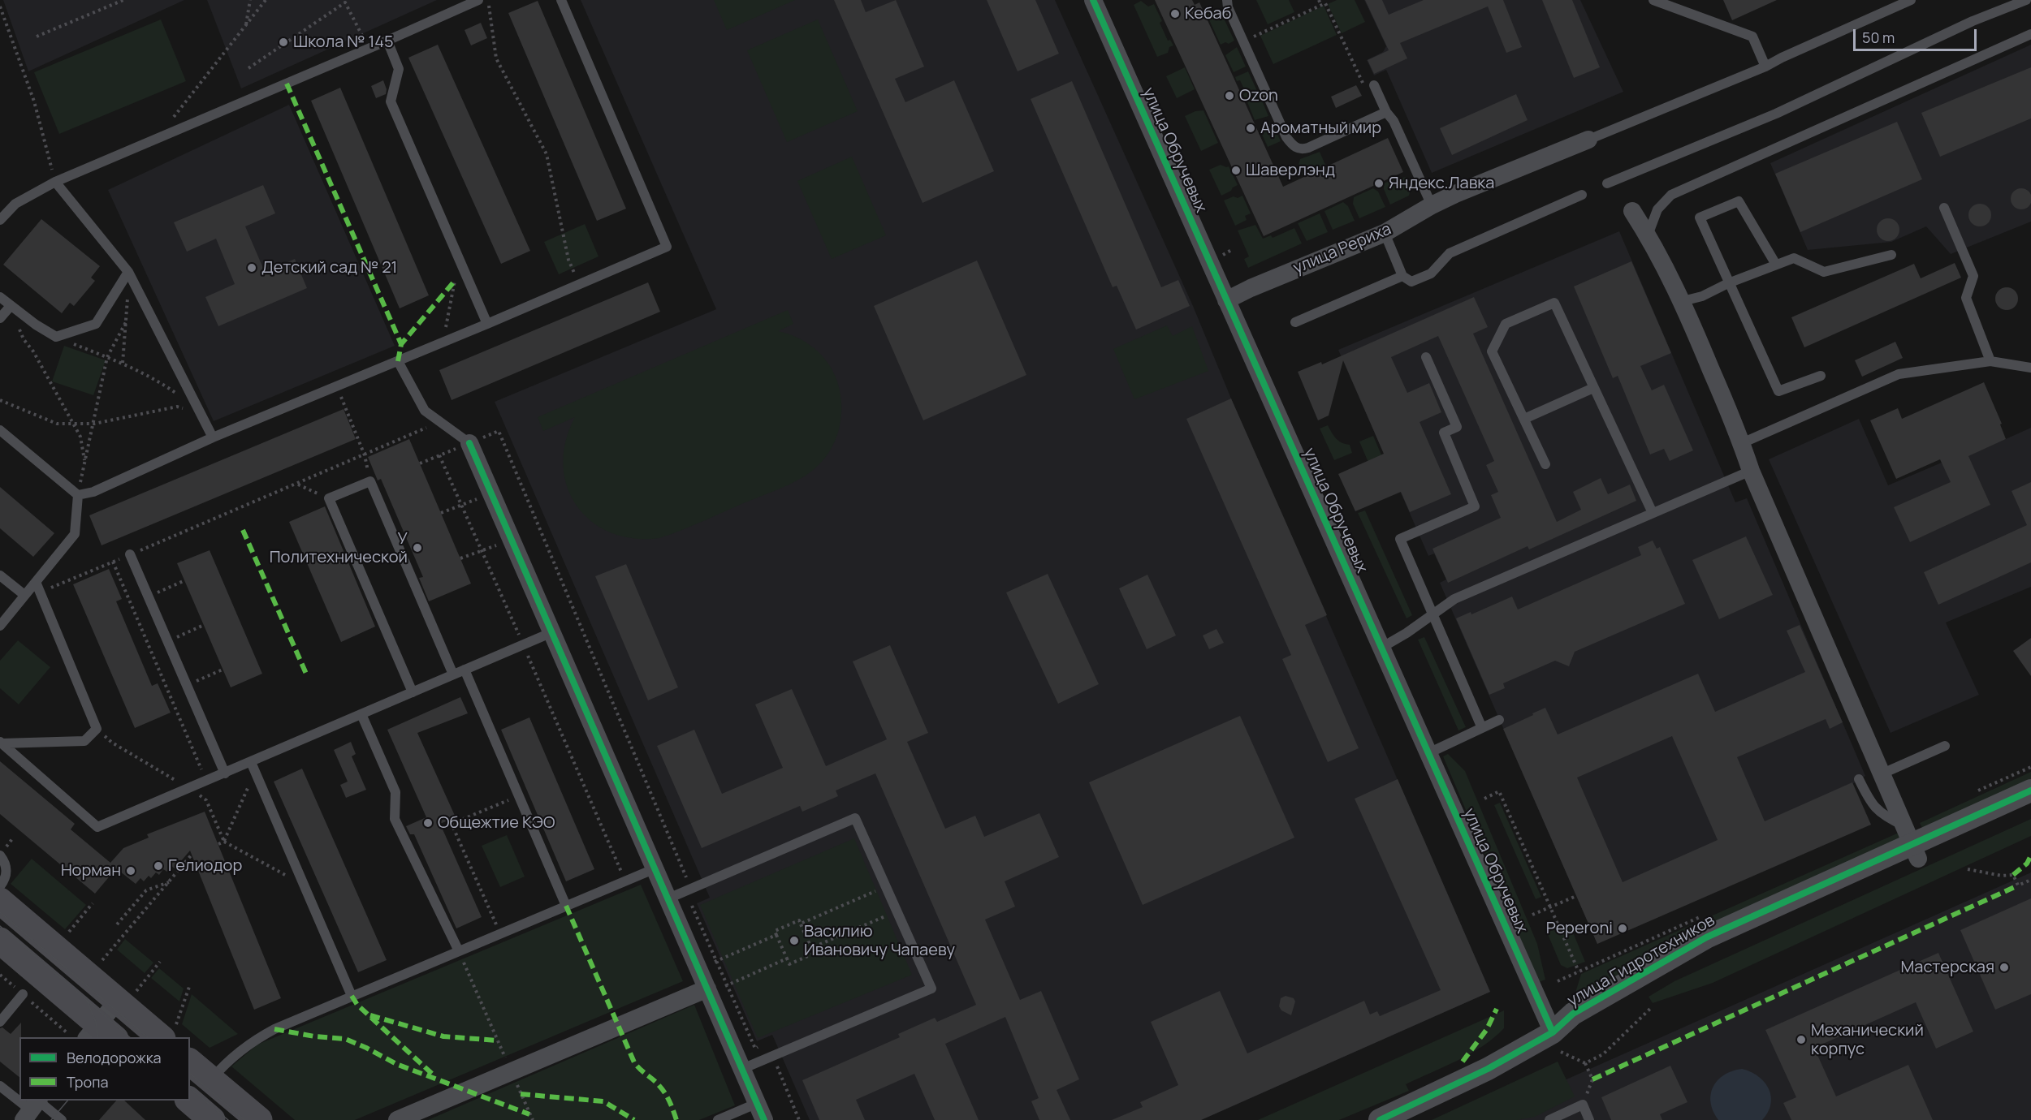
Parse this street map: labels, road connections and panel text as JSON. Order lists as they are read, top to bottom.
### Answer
{
  "streets": {
    "street": ["улица Обручевых", "улица Рериха", "улица Гидротехников"]
  },
  "crossings": [
    ["улица Обручевых", "улица Рериха"],
    ["улица Обручевых", "улица Гидротехников"]
  ],
  "places": [
    "Кебаб",
    "Школа № 145",
    "Ozon",
    "Ароматный мир",
    "Шаверлэнд",
    "Яндекс.Лавка",
    "Детский сад № 21",
    "У Политехнической",
    "Общежтие КЭО",
    "Гелиодор",
    "Норман",
    "Peperoni",
    "Василию Ивановичу Чапаеву",
    "Мастерская",
    "Механический корпус"
  ],
  "legend": ["Велодорожка", "Тропа"],
  "scale_bar": "50 m"
}
